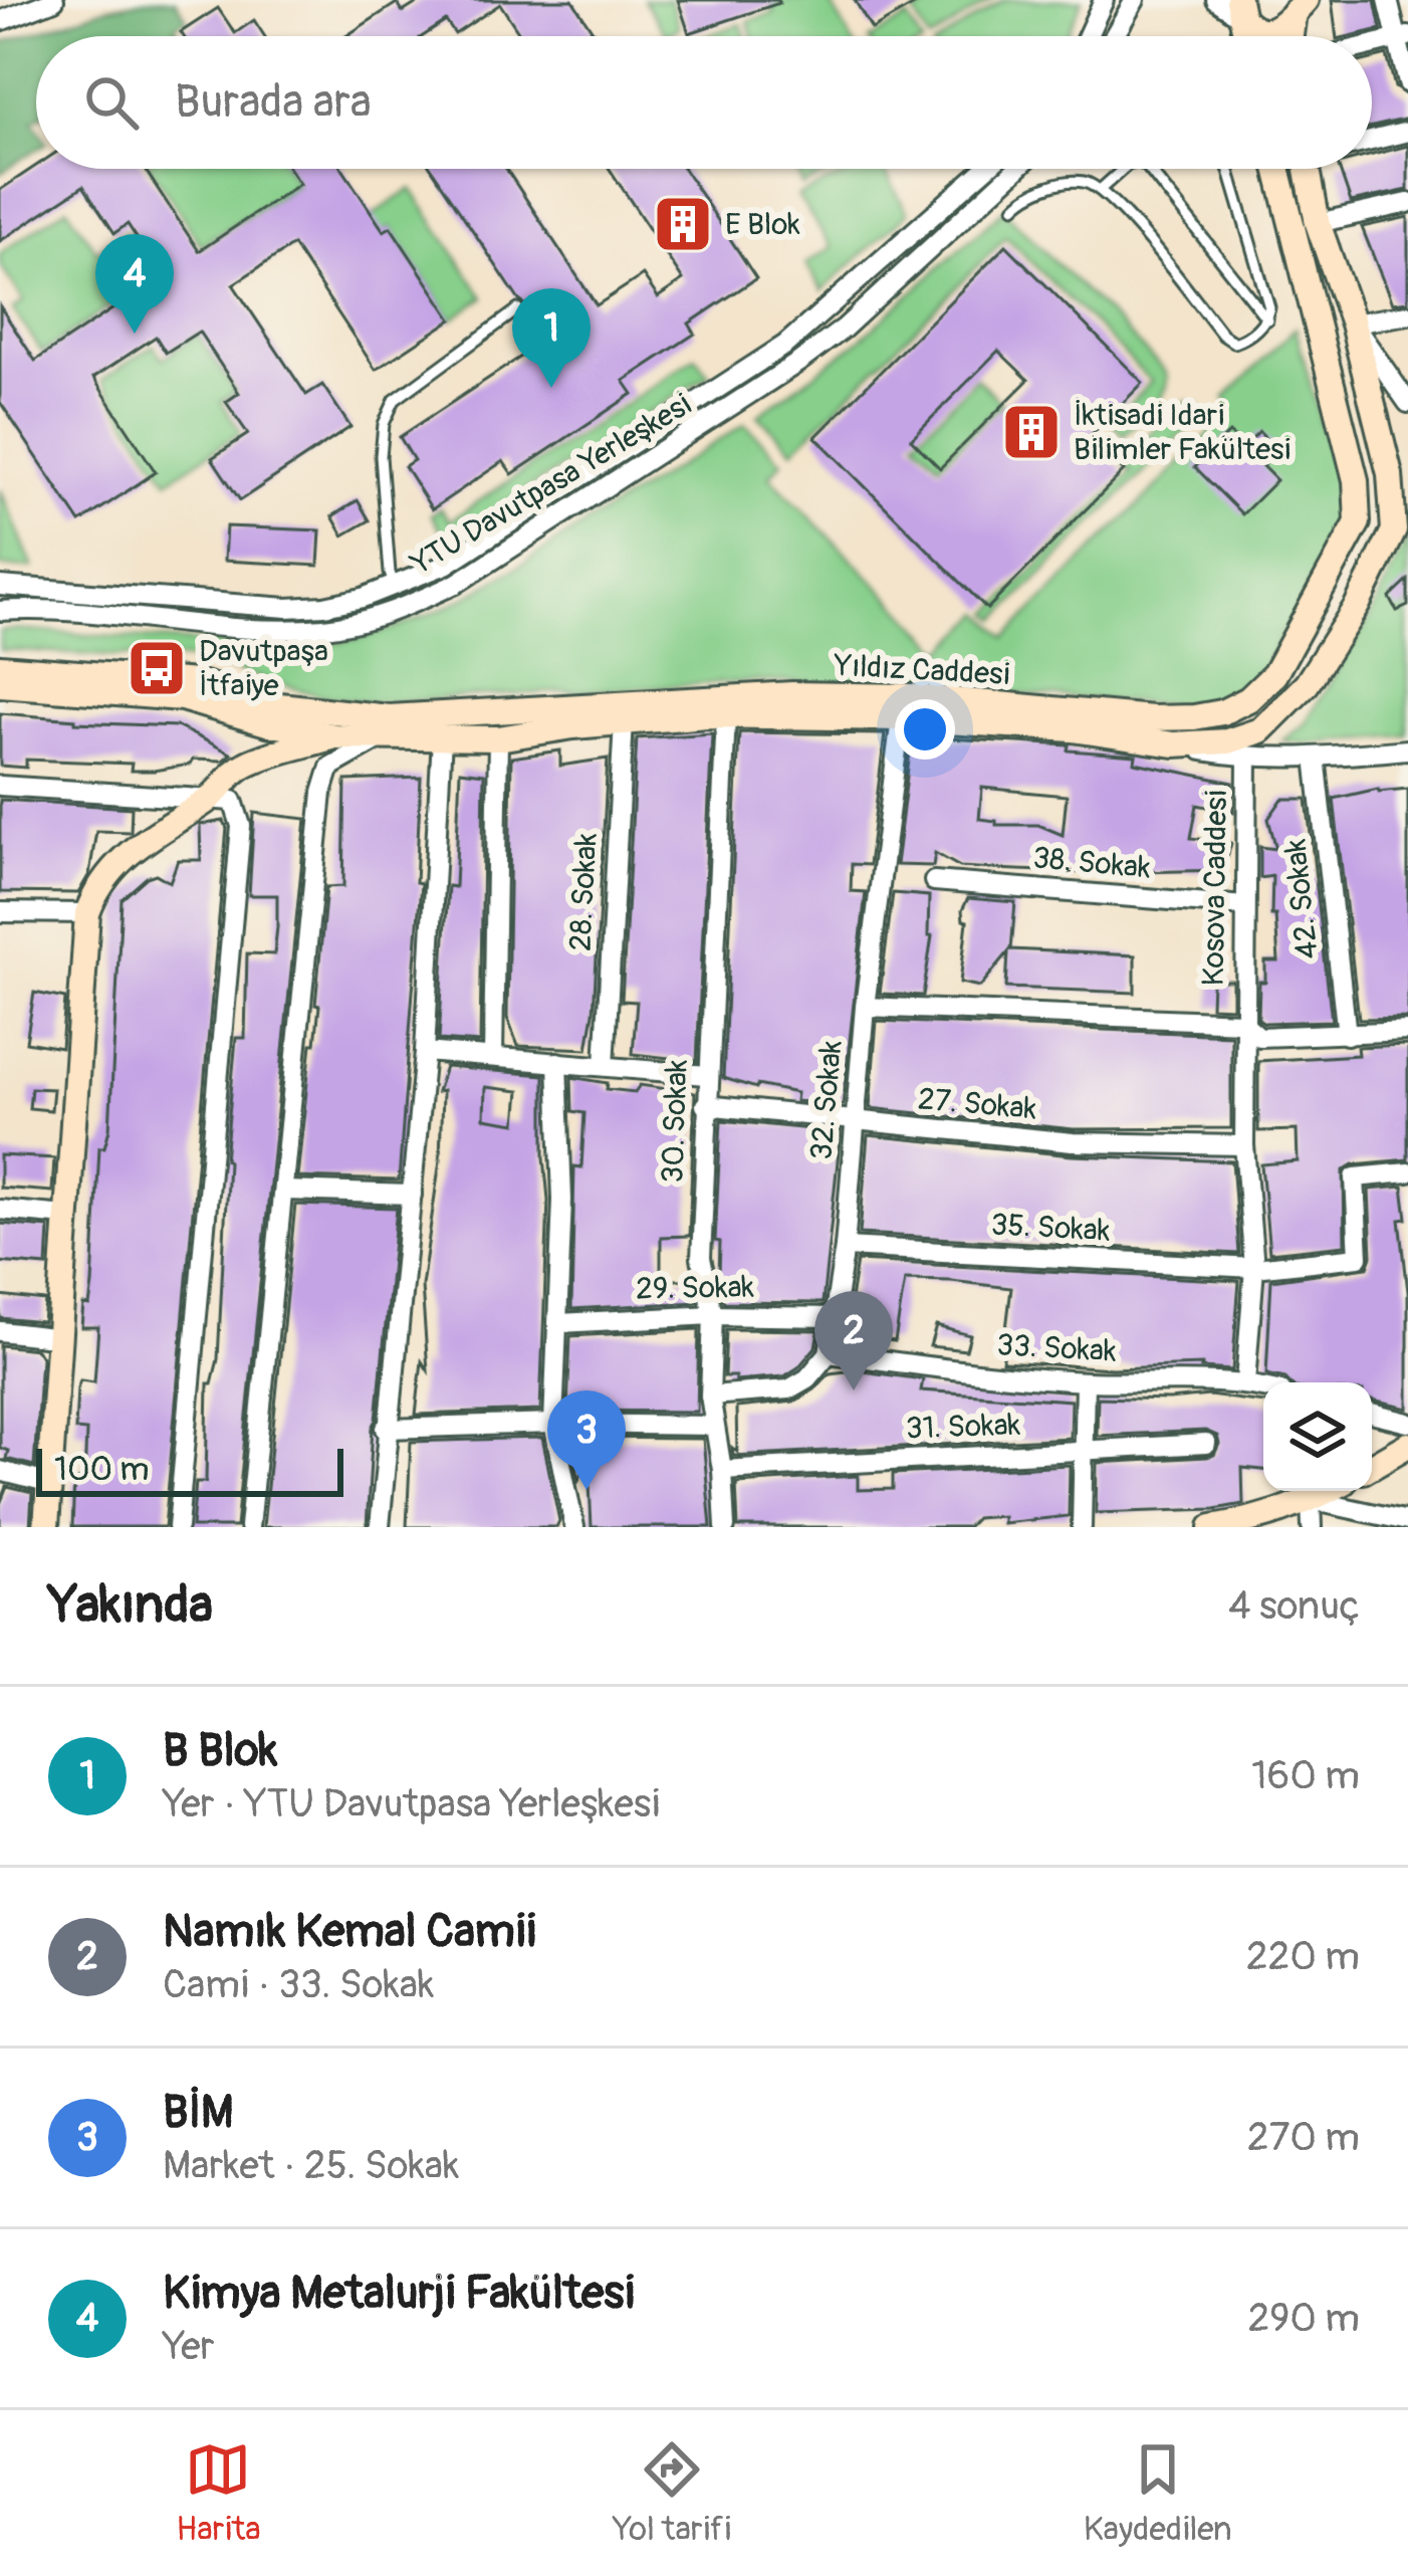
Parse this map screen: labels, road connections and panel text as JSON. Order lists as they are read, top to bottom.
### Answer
{
  "streets": {
    "main road": ["Yıldız Caddesi"],
    "street": [
      "YTU Davutpasa Yerleşkesi",
      "38. Sokak",
      "Kosova Caddesi",
      "28. Sokak",
      "42. Sokak",
      "32. Sokak",
      "27. Sokak",
      "30. Sokak",
      "35. Sokak",
      "29. Sokak",
      "33. Sokak",
      "31. Sokak"
    ]
  },
  "crossings": [
    ["Yıldız Caddesi", "Kosova Caddesi"],
    ["Yıldız Caddesi", "28. Sokak"],
    ["Yıldız Caddesi", "42. Sokak"],
    ["Yıldız Caddesi", "32. Sokak"],
    ["Yıldız Caddesi", "30. Sokak"],
    ["38. Sokak", "Kosova Caddesi"],
    ["Kosova Caddesi", "27. Sokak"],
    ["Kosova Caddesi", "35. Sokak"],
    ["Kosova Caddesi", "33. Sokak"],
    ["32. Sokak", "27. Sokak"],
    ["32. Sokak", "35. Sokak"],
    ["32. Sokak", "29. Sokak"],
    ["32. Sokak", "33. Sokak"],
    ["27. Sokak", "30. Sokak"],
    ["30. Sokak", "29. Sokak"],
    ["30. Sokak", "31. Sokak"]
  ],
  "places": {
    "building": ["E Blok", "İktisadi Idari Bilimler Fakültesi"],
    "bus stop": ["Davutpaşa İtfaiye"]
  },
  "scale_bar": "100 m",
  "page": {
    "search": "Burada ara",
    "pins": [
      "4",
      "1",
      "2",
      "3"
    ],
    "scale": "100 m",
    "heading": ["Yakında", "4 sonuç"],
    "list": [
      {
        "mark": "1",
        "name": "B Blok",
        "note": "Yer · YTU Davutpasa Yerleşkesi",
        "value": "160 m"
      },
      {
        "mark": "2",
        "name": "Namık Kemal Camii",
        "note": "Cami · 33. Sokak",
        "value": "220 m"
      },
      {
        "mark": "3",
        "name": "BİM",
        "note": "Market · 25. Sokak",
        "value": "270 m"
      },
      {
        "mark": "4",
        "name": "Kimya Metalurji Fakültesi",
        "note": "Yer",
        "value": "290 m"
      }
    ],
    "nav": ["Harita", "Yol tarifi", "Kaydedilen"]
  }
}
